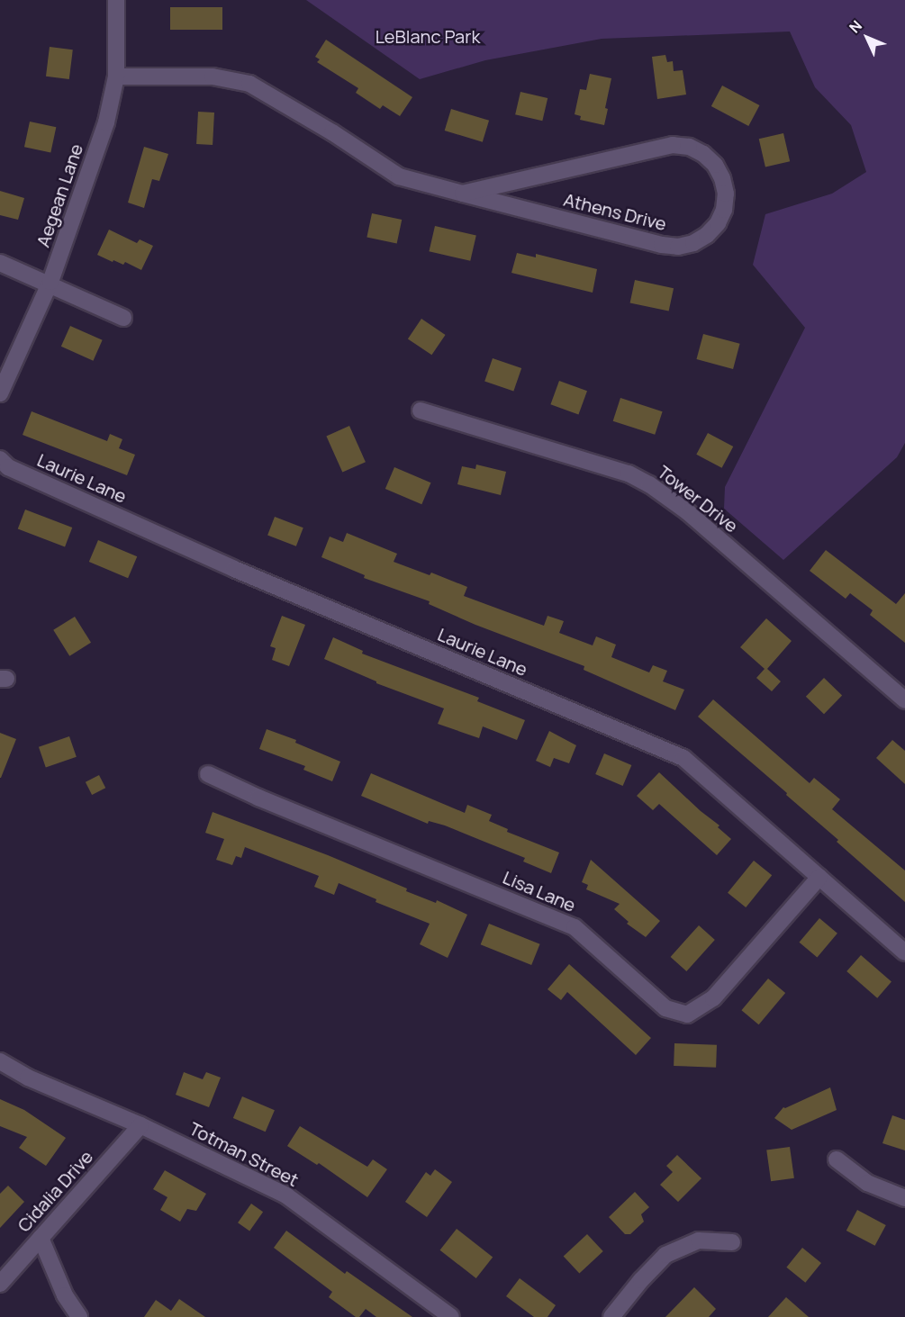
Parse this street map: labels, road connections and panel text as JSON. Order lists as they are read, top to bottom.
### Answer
{
  "streets": {
    "street": [
      "Aegean Lane",
      "Athens Drive",
      "Laurie Lane",
      "Tower Drive",
      "Lisa Lane",
      "Totman Street",
      "Cidalia Drive"
    ]
  },
  "crossings": [
    ["Aegean Lane", "Athens Drive"],
    ["Laurie Lane", "Lisa Lane"],
    ["Totman Street", "Cidalia Drive"]
  ],
  "parks": ["LeBlanc Park"],
  "north": "top left"
}
